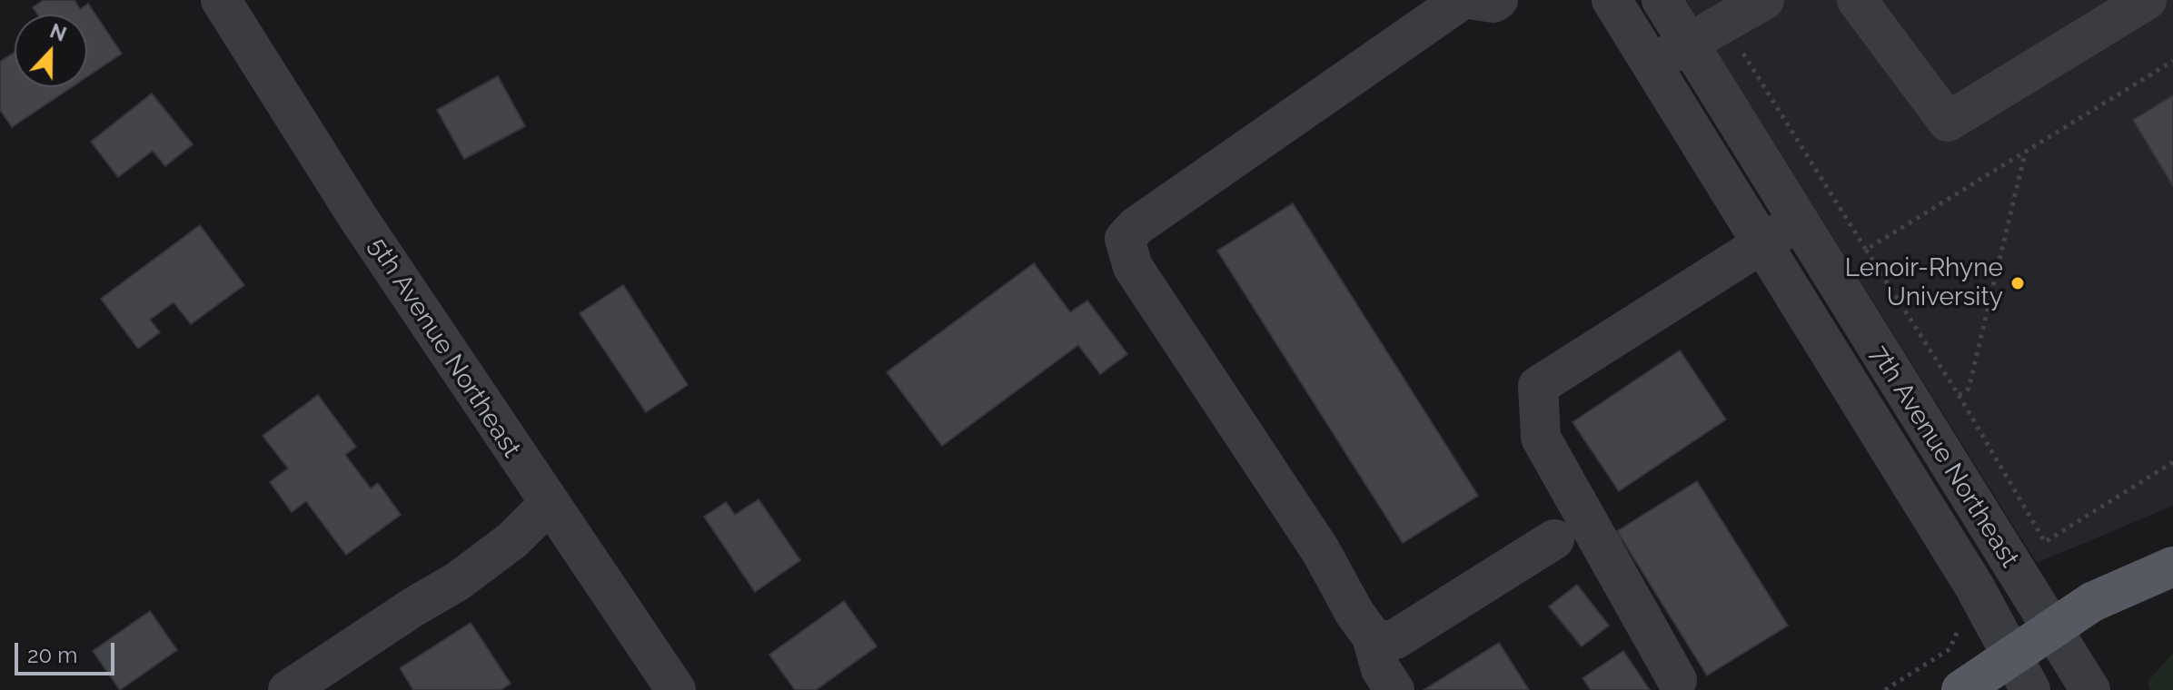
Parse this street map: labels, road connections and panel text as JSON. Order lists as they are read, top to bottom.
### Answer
{
  "streets": {
    "street": ["5th Avenue Northeast", "7th Avenue Northeast"]
  },
  "places": ["Lenoir-Rhyne University"],
  "scale_bar": "20 m",
  "north": "top"
}
